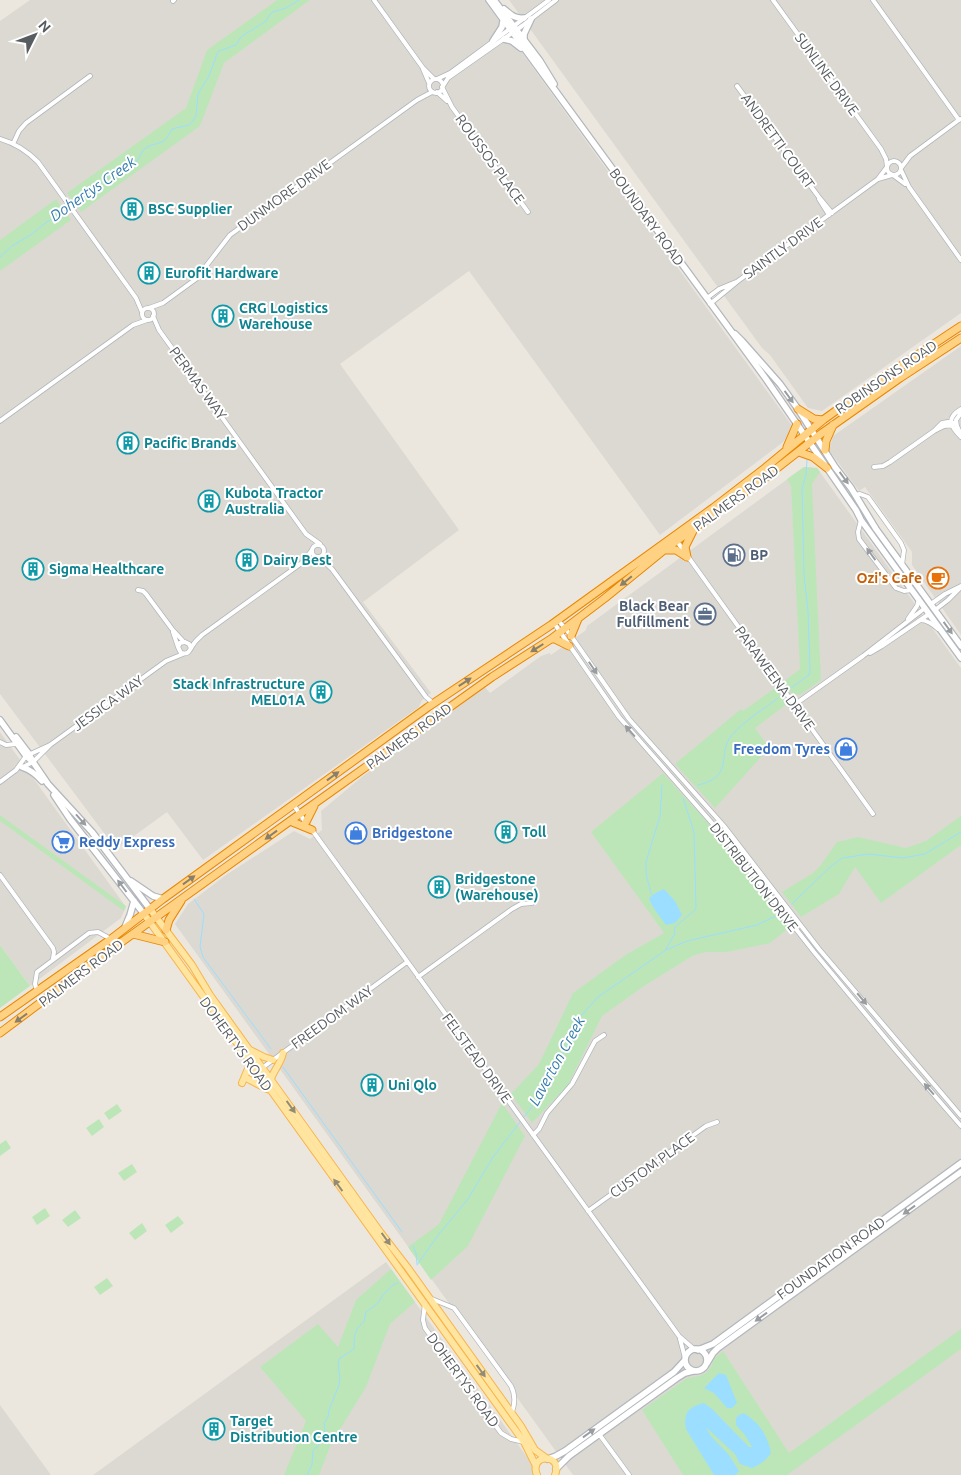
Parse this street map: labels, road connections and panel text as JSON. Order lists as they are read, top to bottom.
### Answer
{
  "streets": {
    "highway": ["ROBINSONS ROAD", "PALMERS ROAD"],
    "main road": ["BOUNDARY ROAD", "DOHERTYS ROAD", "FOUNDATION ROAD"],
    "street": [
      "SUNLINE DRIVE",
      "ANDRETTI COURT",
      "ROUSSOS PLACE",
      "DUNMORE DRIVE",
      "SAINTLY DRIVE",
      "PERMAS WAY",
      "PARAWEENA DRIVE",
      "JESSICA WAY",
      "DISTRIBUTION DRIVE",
      "FREEDOM WAY",
      "FELSTEAD DRIVE",
      "CUSTOM PLACE"
    ]
  },
  "crossings": [
    ["SUNLINE DRIVE", "SAINTLY DRIVE"],
    ["ANDRETTI COURT", "SAINTLY DRIVE"],
    ["ROUSSOS PLACE", "DUNMORE DRIVE"],
    ["DUNMORE DRIVE", "PERMAS WAY"],
    ["BOUNDARY ROAD", "SAINTLY DRIVE"],
    ["BOUNDARY ROAD", "ROBINSONS ROAD"],
    ["BOUNDARY ROAD", "PALMERS ROAD"],
    ["ROBINSONS ROAD", "PALMERS ROAD"],
    ["PALMERS ROAD", "PARAWEENA DRIVE"],
    ["PALMERS ROAD", "DISTRIBUTION DRIVE"],
    ["PALMERS ROAD", "DOHERTYS ROAD"],
    ["PALMERS ROAD", "FELSTEAD DRIVE"],
    ["JESSICA WAY", "DOHERTYS ROAD"],
    ["FREEDOM WAY", "DOHERTYS ROAD"],
    ["FREEDOM WAY", "FELSTEAD DRIVE"],
    ["FELSTEAD DRIVE", "CUSTOM PLACE"],
    ["FELSTEAD DRIVE", "FOUNDATION ROAD"]
  ],
  "water": ["Dohertys Creek", "Laverton Creek"],
  "places": {
    "building": [
      "BSC Supplier",
      "Eurofit Hardware",
      "CRG Logistics Warehouse",
      "Pacific Brands",
      "Kubota Tractor Australia",
      "Dairy Best",
      "Sigma Healthcare",
      "Stack Infrastructure MEL01A",
      "Toll",
      "Bridgestone (Warehouse)",
      "Uni Qlo",
      "Target Distribution Centre"
    ],
    "fuel station": ["BP"],
    "cafe": ["Ozi's Cafe"],
    "office": ["Black Bear Fulfillment"],
    "shop": ["Freedom Tyres", "Bridgestone"],
    "supermarket": ["Reddy Express"]
  },
  "north": "top right"
}
